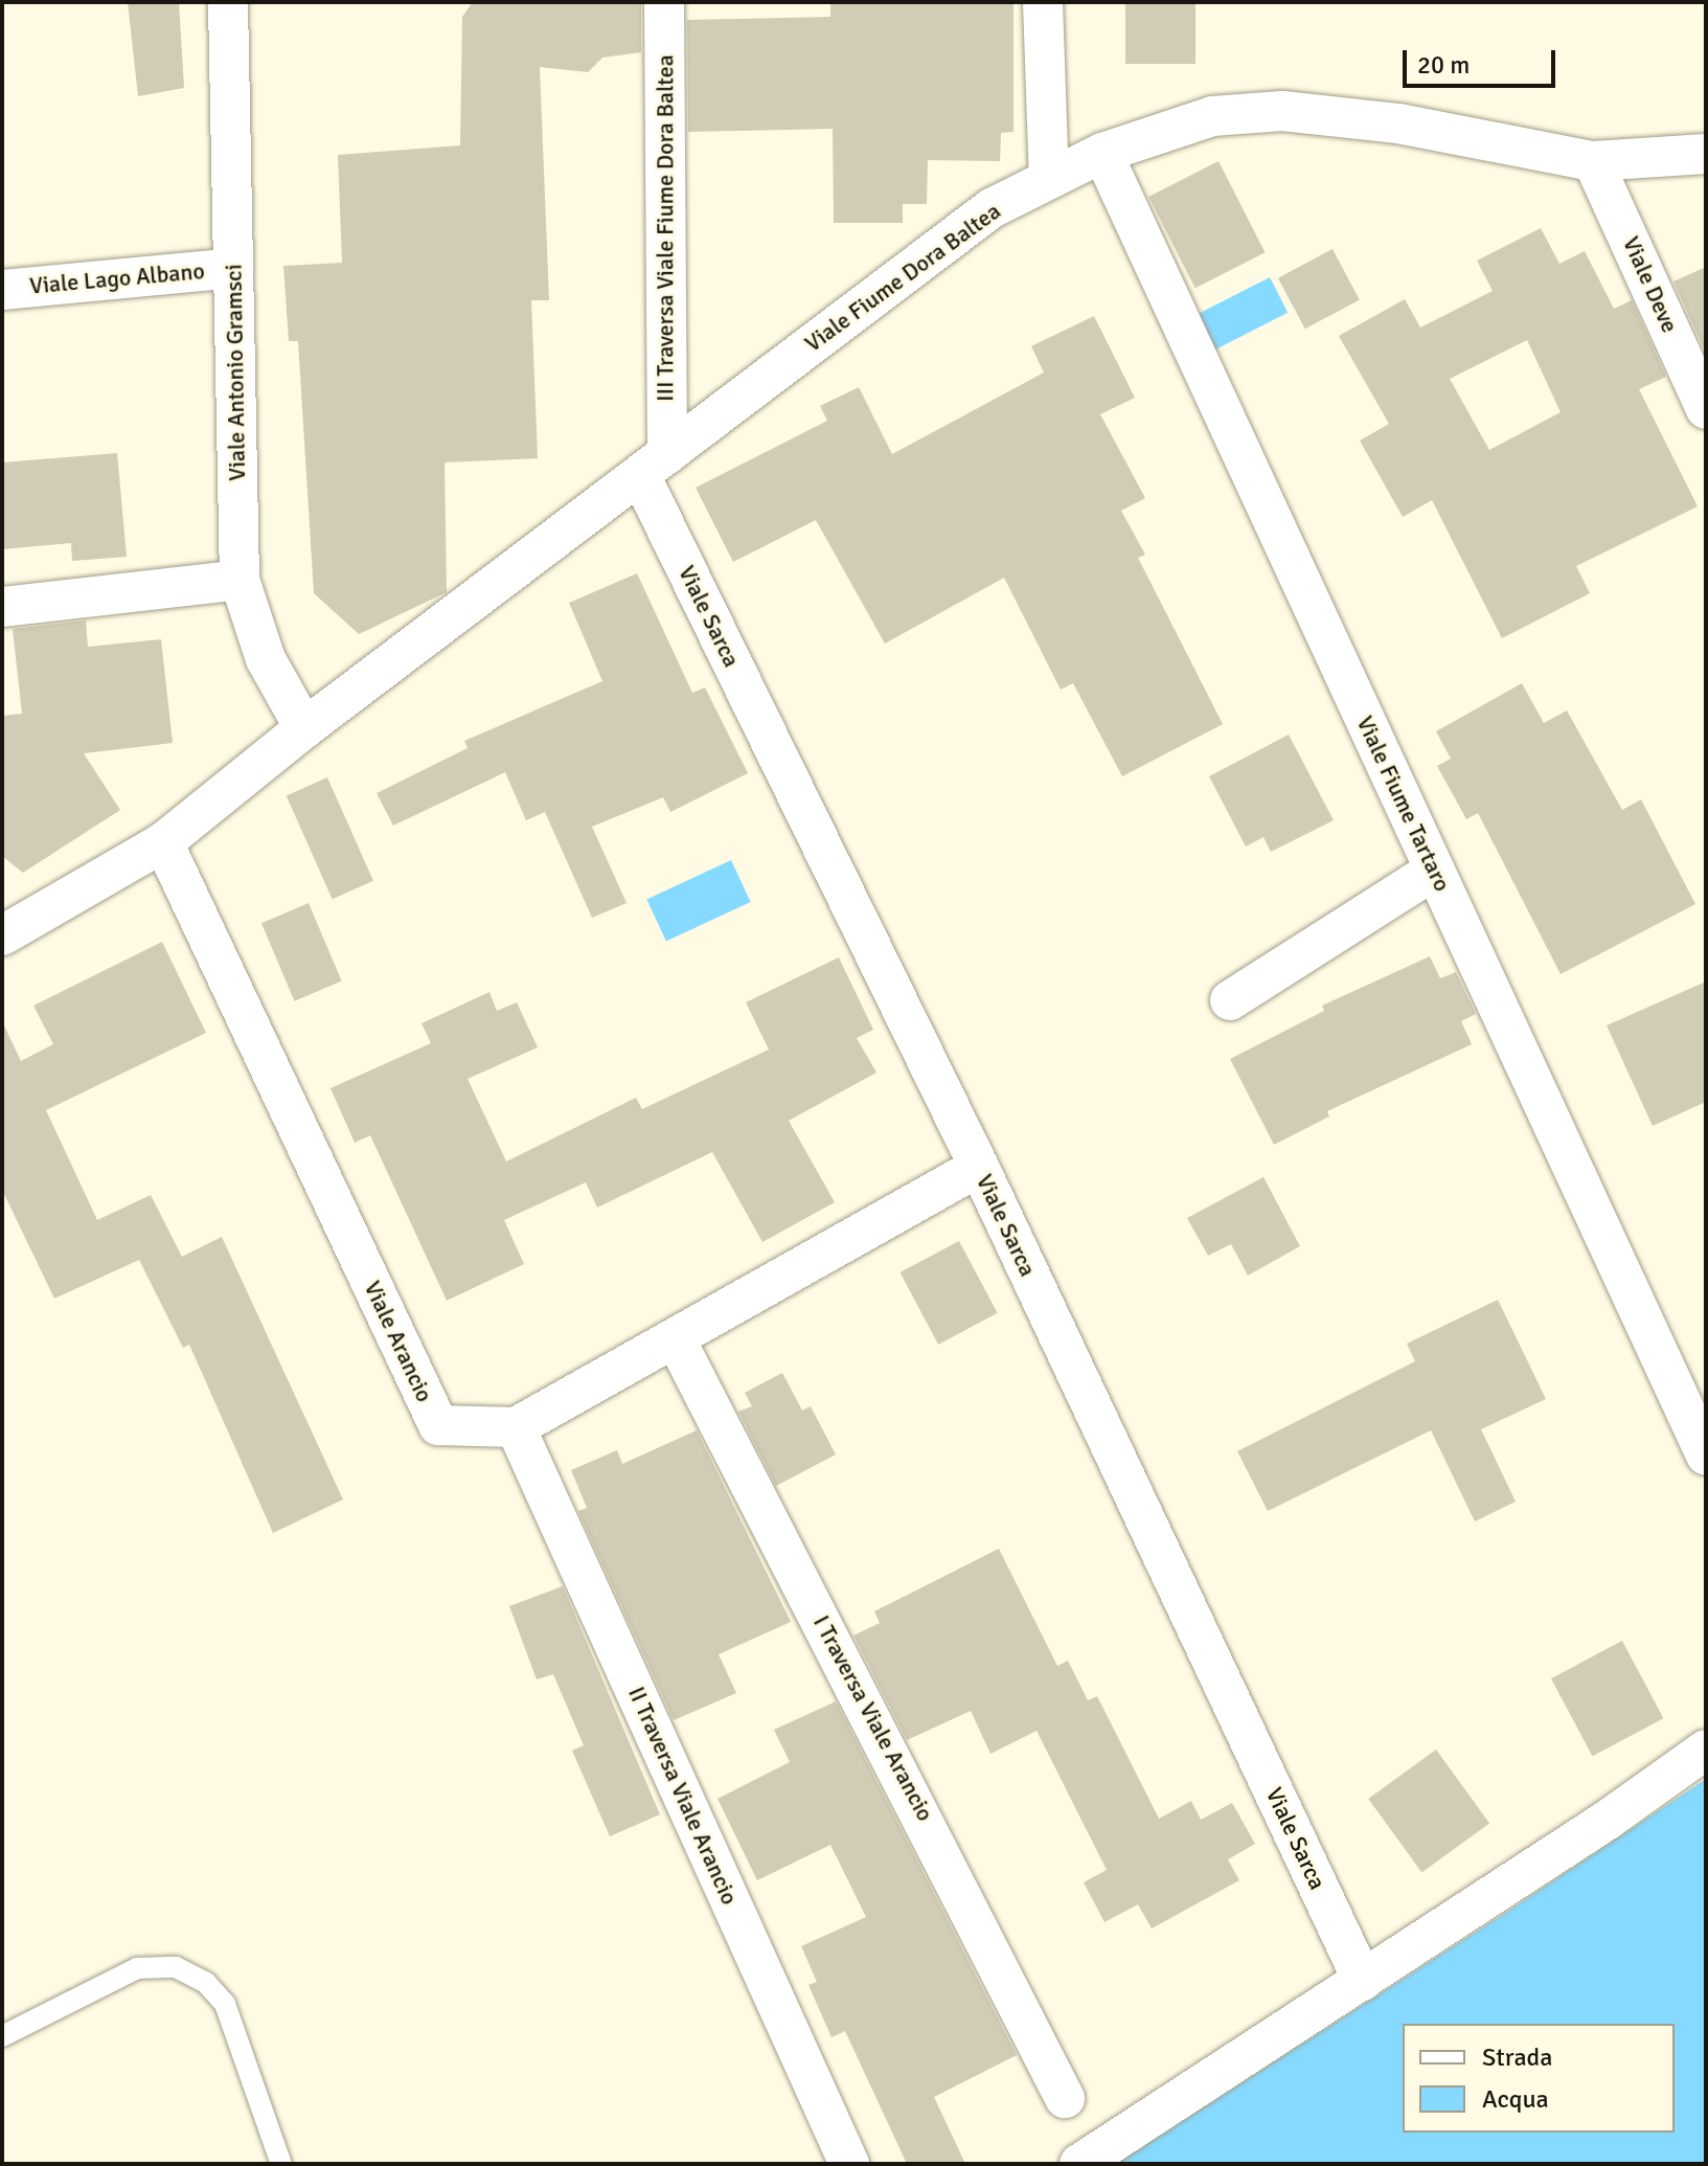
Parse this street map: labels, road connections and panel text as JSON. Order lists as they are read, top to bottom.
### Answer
{
  "streets": {
    "street": [
      "III Traversa Viale Fiume Dora Baltea",
      "Viale Fiume Dora Baltea",
      "Viale Lago Albano",
      "Viale Deve",
      "Viale Antonio Gramsci",
      "Viale Sarca",
      "Viale Fiume Tartaro",
      "Viale Arancio",
      "I Traversa Viale Arancio",
      "II Traversa Viale Arancio"
    ]
  },
  "crossings": [
    ["III Traversa Viale Fiume Dora Baltea", "Viale Fiume Dora Baltea"],
    ["III Traversa Viale Fiume Dora Baltea", "Viale Sarca"],
    ["Viale Fiume Dora Baltea", "Viale Deve"],
    ["Viale Fiume Dora Baltea", "Viale Antonio Gramsci"],
    ["Viale Fiume Dora Baltea", "Viale Sarca"],
    ["Viale Fiume Dora Baltea", "Viale Fiume Tartaro"],
    ["Viale Fiume Dora Baltea", "Viale Arancio"],
    ["Viale Lago Albano", "Viale Antonio Gramsci"],
    ["Viale Sarca", "Viale Arancio"],
    ["Viale Arancio", "I Traversa Viale Arancio"],
    ["Viale Arancio", "II Traversa Viale Arancio"]
  ],
  "legend": ["Strada", "Acqua"],
  "scale_bar": "20 m"
}
